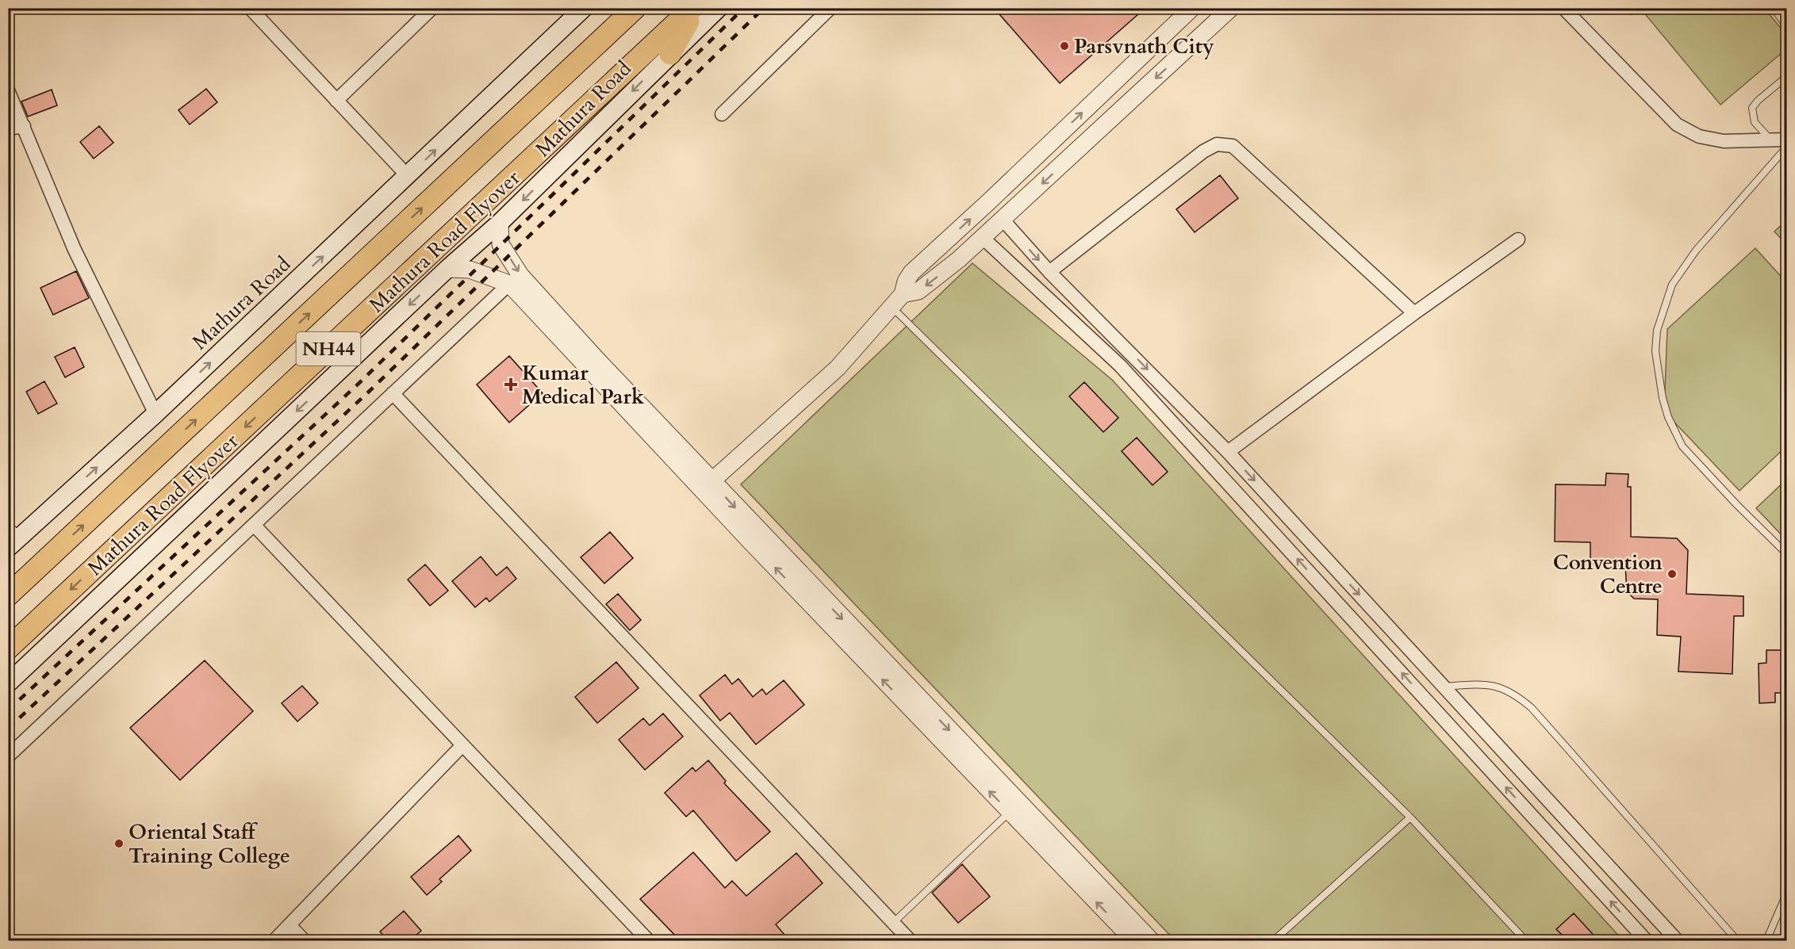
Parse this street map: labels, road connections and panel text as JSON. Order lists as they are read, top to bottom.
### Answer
{
  "streets": {
    "highway": ["Mathura Road Flyover", "NH44"],
    "main road": ["Mathura Road"]
  },
  "places": {
    "other": ["Parsvnath City", "Convention Centre", "Oriental Staff Training College"],
    "health": ["Kumar Medical Park"]
  }
}
